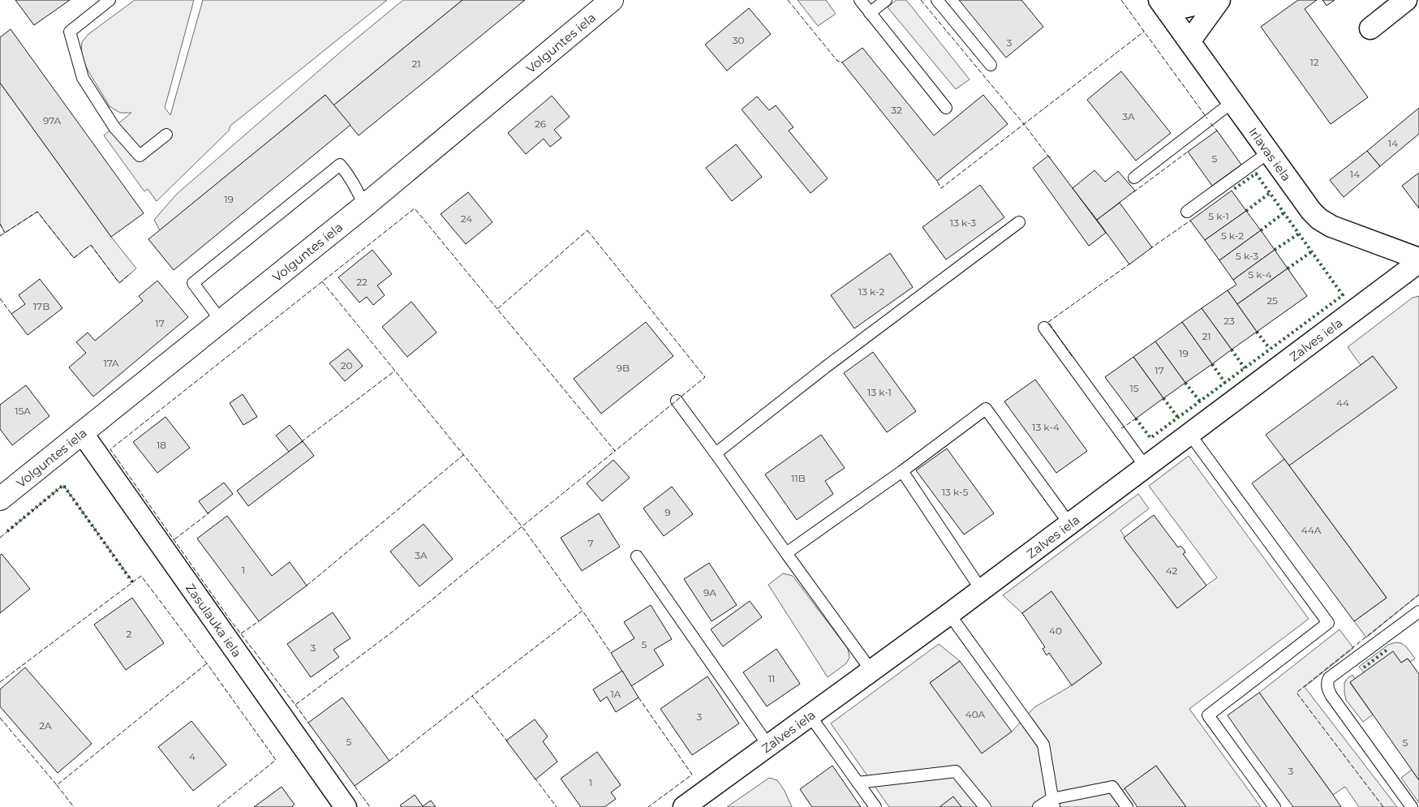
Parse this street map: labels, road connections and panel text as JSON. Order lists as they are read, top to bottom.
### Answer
{
  "streets": {
    "street": [
      "Volguntes iela",
      "Irlavas iela",
      "Zalves iela",
      "Zasulauka iela"
    ]
  },
  "crossings": [
    ["Volguntes iela", "Zasulauka iela"]
  ],
  "house_numbers": [
    "30",
    "3",
    "12",
    "21",
    "32",
    "3A",
    "97A",
    "26",
    "14",
    "5",
    "14",
    "19",
    "5 k-1",
    "24",
    "13 k-3",
    "5 k-2",
    "5 k-3",
    "5 k-4",
    "22",
    "13 k-2",
    "25",
    "17B",
    "23",
    "17",
    "21",
    "19",
    "17A",
    "20",
    "9B",
    "17",
    "15",
    "13 k-1",
    "44",
    "15A",
    "13 k-4",
    "18",
    "11B",
    "13 k-5",
    "9",
    "44A",
    "7",
    "3A",
    "1",
    "42",
    "9A",
    "40",
    "2",
    "5",
    "3",
    "11",
    "1A",
    "40A",
    "3",
    "2A",
    "5",
    "5",
    "4",
    "3",
    "1"
  ]
}
